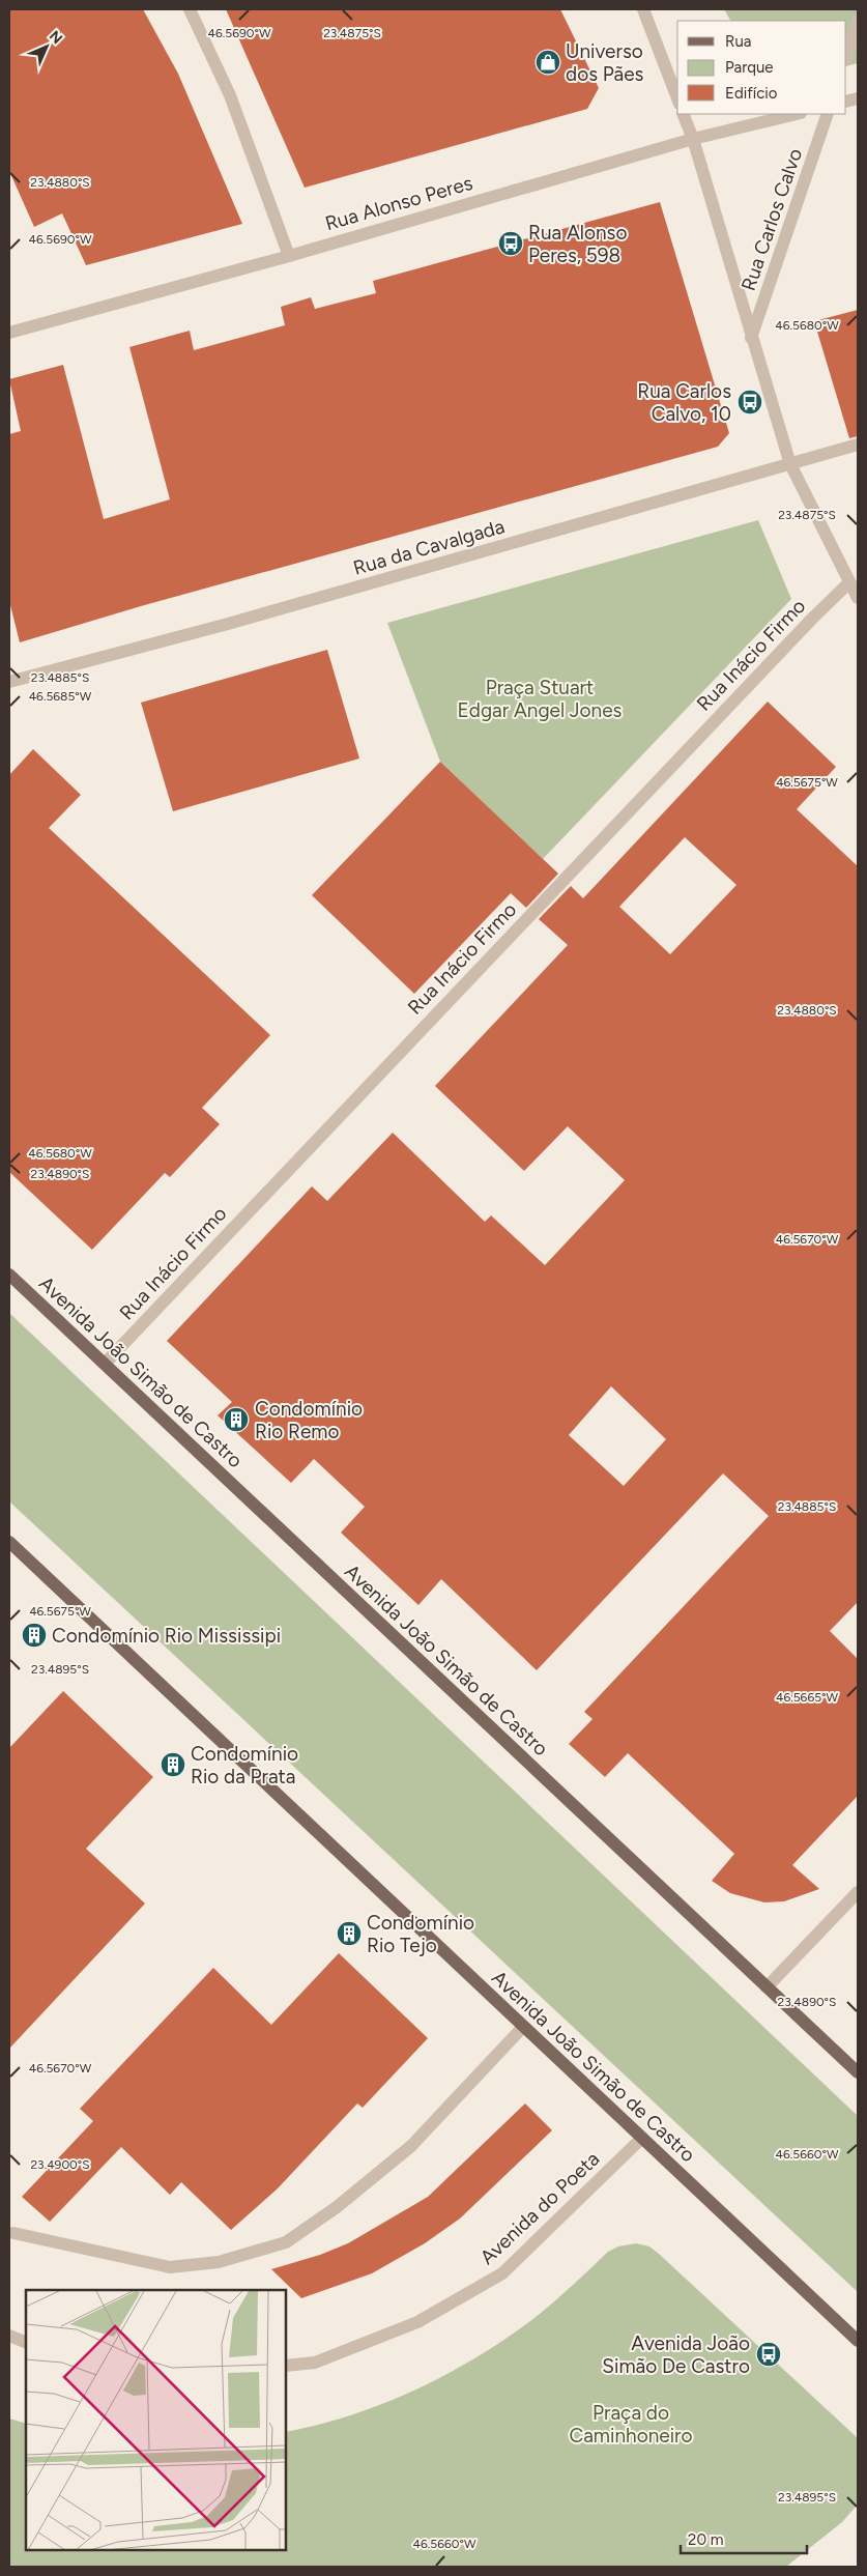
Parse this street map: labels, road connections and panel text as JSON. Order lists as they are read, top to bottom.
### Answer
{
  "streets": {
    "main road": ["Avenida João Simão de Castro"],
    "street": [
      "Rua Alonso Peres",
      "Rua Carlos Calvo",
      "Rua da Cavalgada",
      "Rua Inácio Firmo",
      "Avenida do Poeta"
    ]
  },
  "crossings": [
    ["Rua Alonso Peres", "Rua Carlos Calvo"],
    ["Rua Carlos Calvo", "Rua da Cavalgada"],
    ["Rua Carlos Calvo", "Rua Inácio Firmo"],
    ["Rua Inácio Firmo", "Avenida João Simão de Castro"],
    ["Avenida João Simão de Castro", "Avenida do Poeta"]
  ],
  "parks": ["Praça Stuart Edgar Angel Jones", "Praça do Caminhoneiro"],
  "places": {
    "shop": ["Universo dos Pães"],
    "bus stop": ["Rua Alonso Peres, 598", "Rua Carlos Calvo, 10", "Avenida João Simão De Castro"],
    "building": [
      "Condomínio Rio Remo",
      "Condomínio Rio Mississipi",
      "Condomínio Rio da Prata",
      "Condomínio Rio Tejo"
    ]
  },
  "legend": ["Rua", "Parque", "Edifício"],
  "scale_bar": "20 m",
  "north": "top right",
  "coordinates": [
    "46.5690°W",
    "23.4875°S",
    "23.4880°S",
    "46.5680°W",
    "23.4885°S",
    "46.5685°W",
    "46.5675°W",
    "23.4890°S",
    "46.5670°W",
    "23.4895°S",
    "46.5665°W",
    "46.5660°W",
    "23.4900°S"
  ]
}
